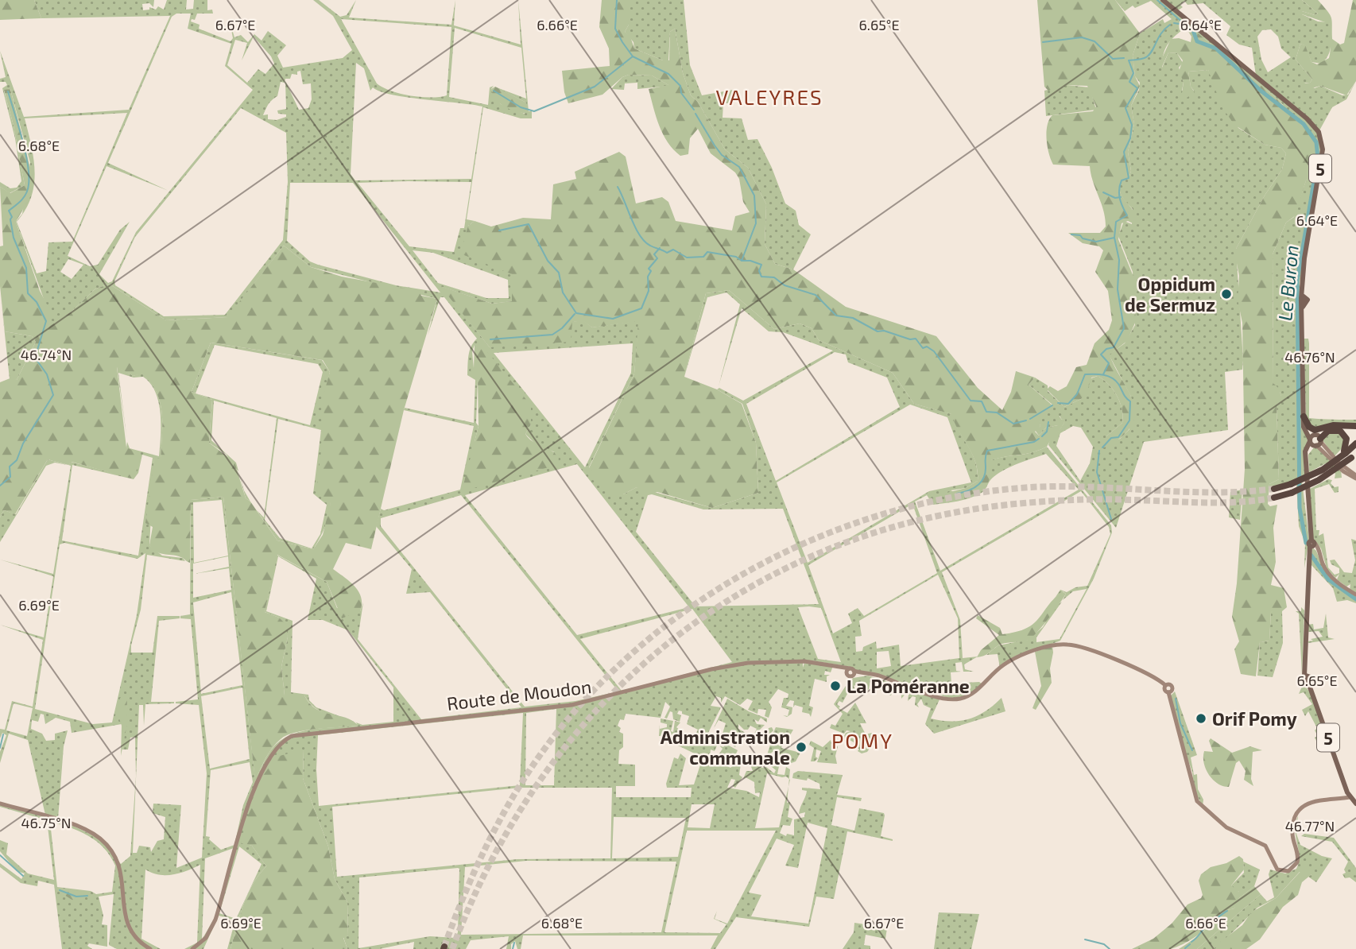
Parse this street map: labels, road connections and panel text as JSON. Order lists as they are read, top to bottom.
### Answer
{
  "streets": {
    "main road": ["5", "Route de Moudon"]
  },
  "crossings": [
    ["5", "Route de Moudon"]
  ],
  "districts": ["VALEYRES", "POMY"],
  "water": ["Le Buron"],
  "places": [
    "Oppidum de Sermuz",
    "La Poméranne",
    "Orif Pomy",
    "Administration communale"
  ],
  "coordinates": [
    "6.67°E",
    "6.66°E",
    "6.65°E",
    "6.64°E",
    "6.68°E",
    "46.74°N",
    "46.76°N",
    "6.69°E",
    "46.75°N",
    "46.77°N"
  ]
}
